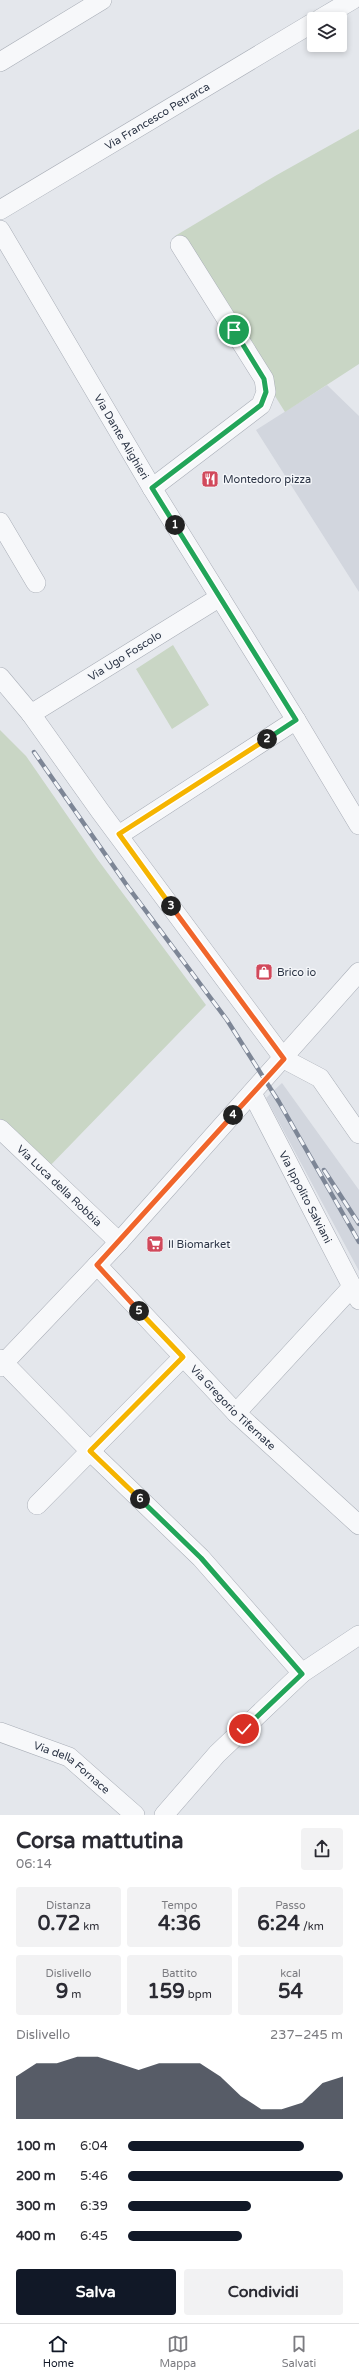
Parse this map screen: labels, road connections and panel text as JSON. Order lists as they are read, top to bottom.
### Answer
{
  "streets": {
    "street": [
      "Via Francesco Petrarca",
      "Via Dante Alighieri",
      "Via Ugo Foscolo",
      "Via Luca della Robbia",
      "Via Ippolito Salviani",
      "Via Gregorio Tifernate",
      "Via della Fornace"
    ]
  },
  "crossings": [
    ["Via Dante Alighieri", "Via Ugo Foscolo"]
  ],
  "places": {
    "restaurant": ["Montedoro pizza"],
    "shop": ["Brico io"],
    "supermarket": ["Il Biomarket"]
  },
  "page": {
    "pins": [
      "1",
      "2",
      "3",
      "4",
      "5",
      "6"
    ],
    "heading": ["Corsa mattutina", "06:14"],
    "stats": [
      ["Distanza", "0.72 km"],
      ["Tempo", "4:36"],
      ["Passo", "6:24 /km"],
      ["Dislivello", "9 m"],
      ["Battito", "159 bpm"],
      ["kcal", "54"]
    ],
    "chart": ["Dislivello", "237–245 m"],
    "list": [
      {
        "name": "100 m",
        "note": "6:04"
      },
      {
        "name": "200 m",
        "note": "5:46"
      },
      {
        "name": "300 m",
        "note": "6:39"
      },
      {
        "name": "400 m",
        "note": "6:45"
      }
    ],
    "buttons": ["Salva", "Condividi"],
    "tabs": ["Home", "Mappa", "Salvati"]
  }
}
